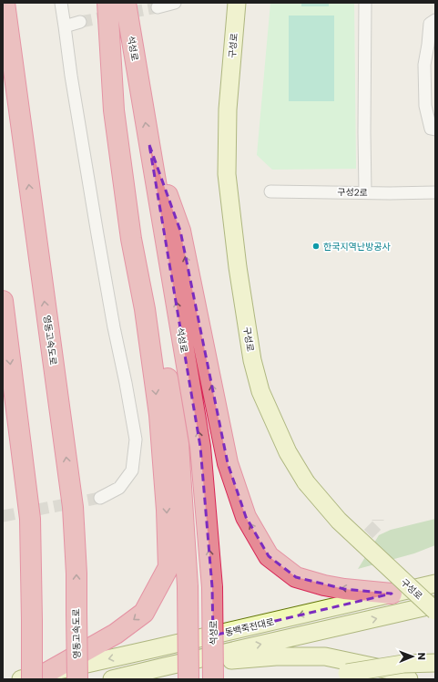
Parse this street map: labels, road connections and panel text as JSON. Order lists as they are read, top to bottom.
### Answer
{
  "streets": {
    "highway": ["석성로", "영동고속도로"],
    "main road": ["구성로", "동백죽전대로"],
    "street": ["구성2로"]
  },
  "places": ["한국지역난방공사"],
  "north": "right"
}
